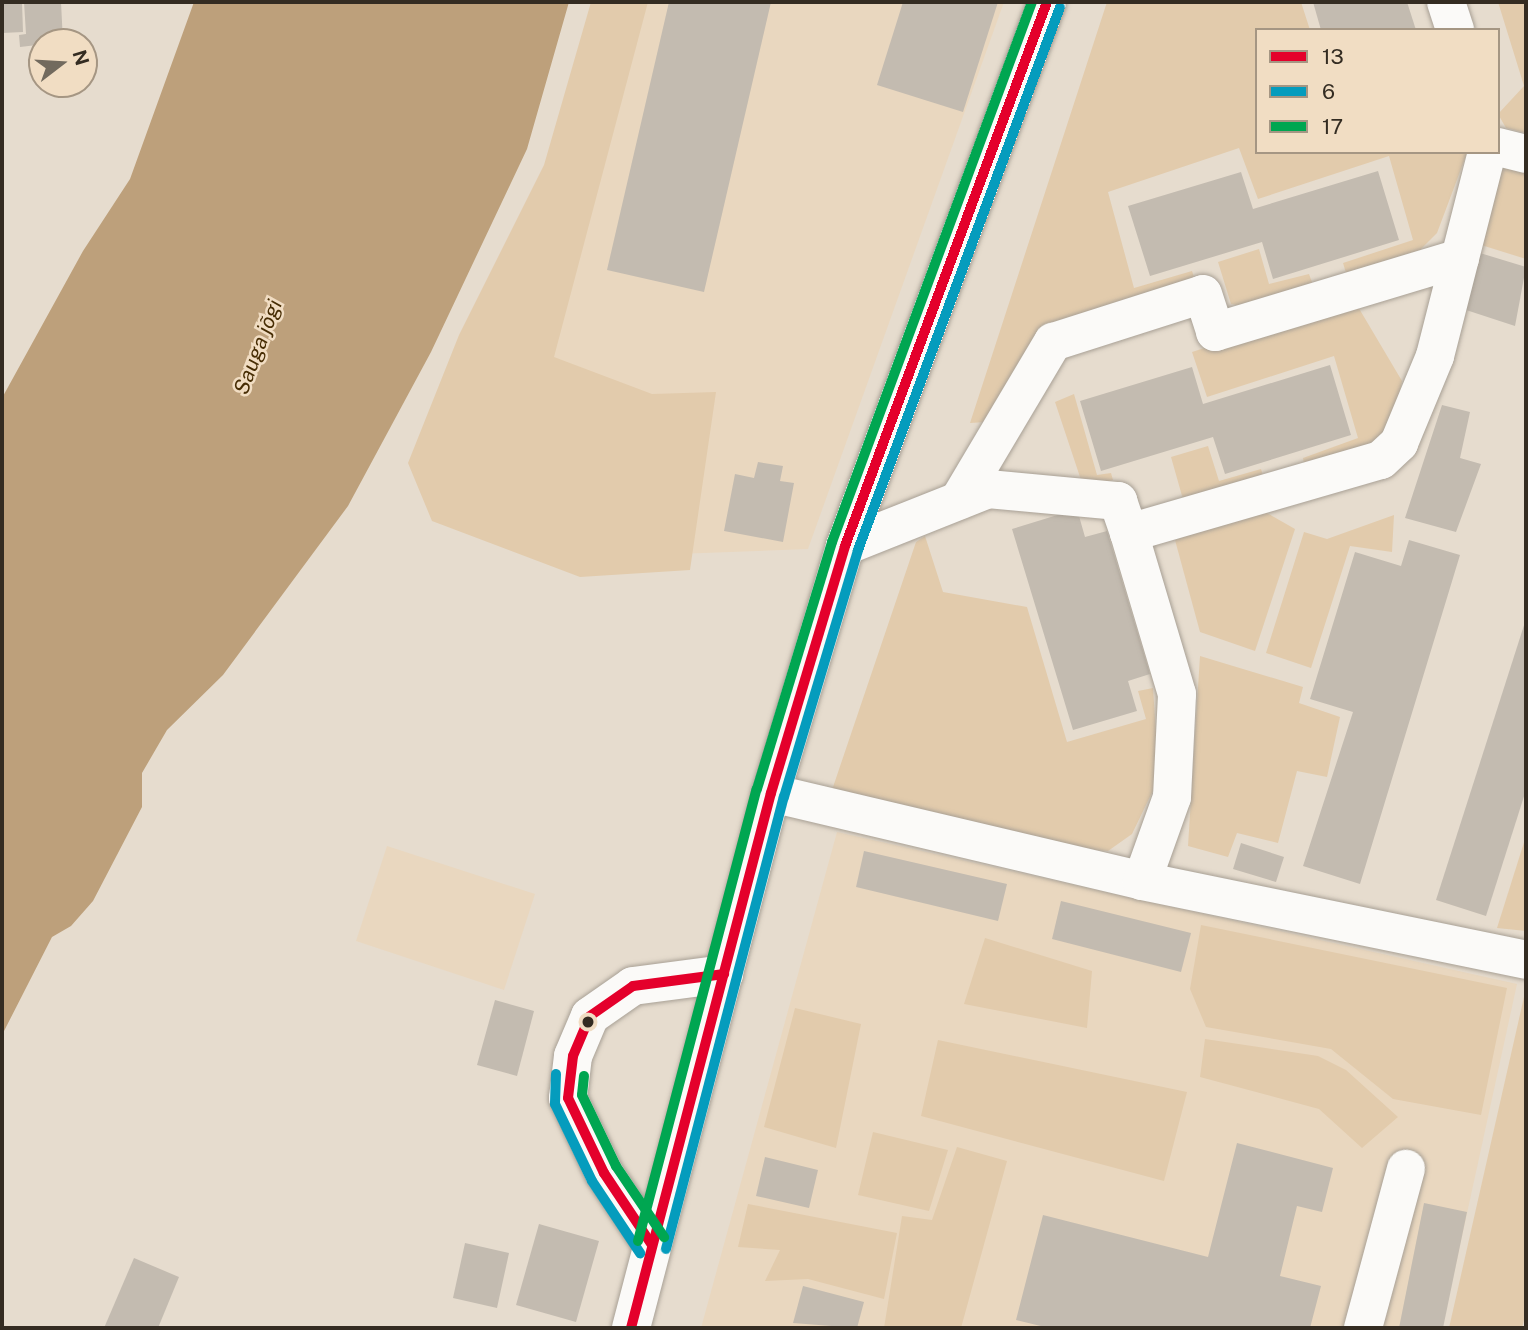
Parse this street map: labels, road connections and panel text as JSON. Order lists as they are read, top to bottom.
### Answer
{
  "water": ["Sauga jõgi"],
  "lines": ["transit line 13", "transit line 17", "transit line 6"],
  "legend": ["13", "6", "17"],
  "north": "right"
}
